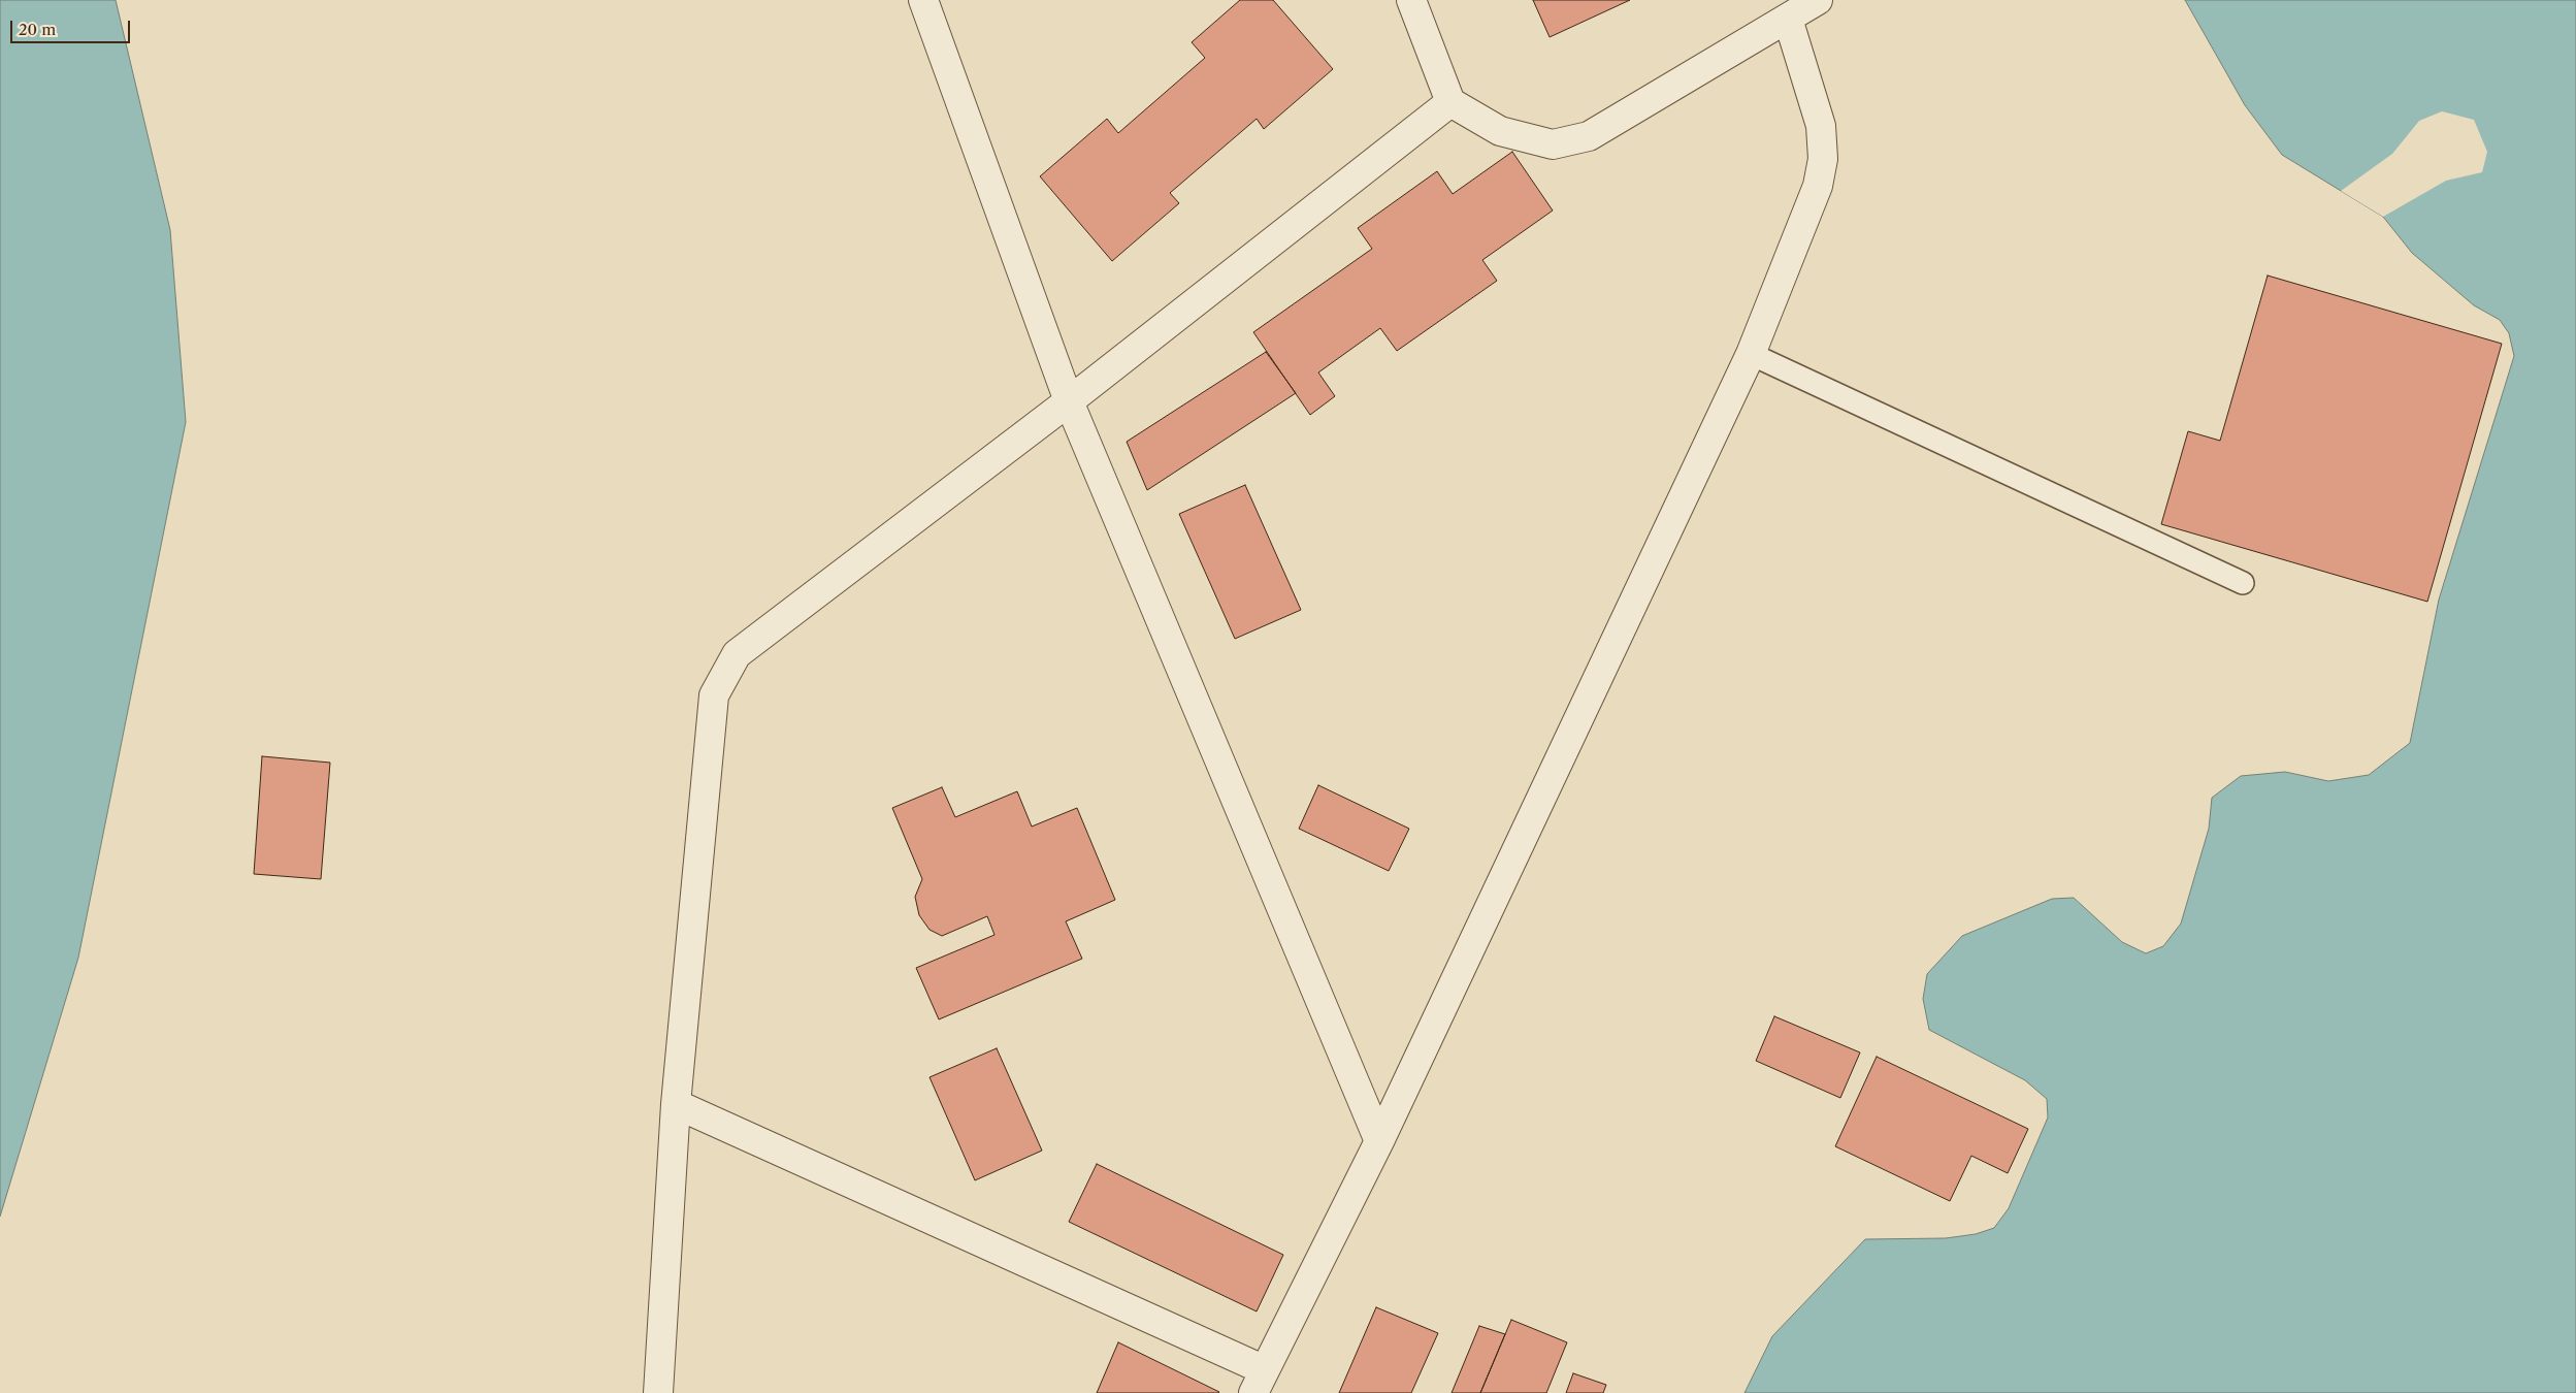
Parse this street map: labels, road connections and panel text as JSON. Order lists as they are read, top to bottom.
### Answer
{
  "scale_bar": "20 m"
}
